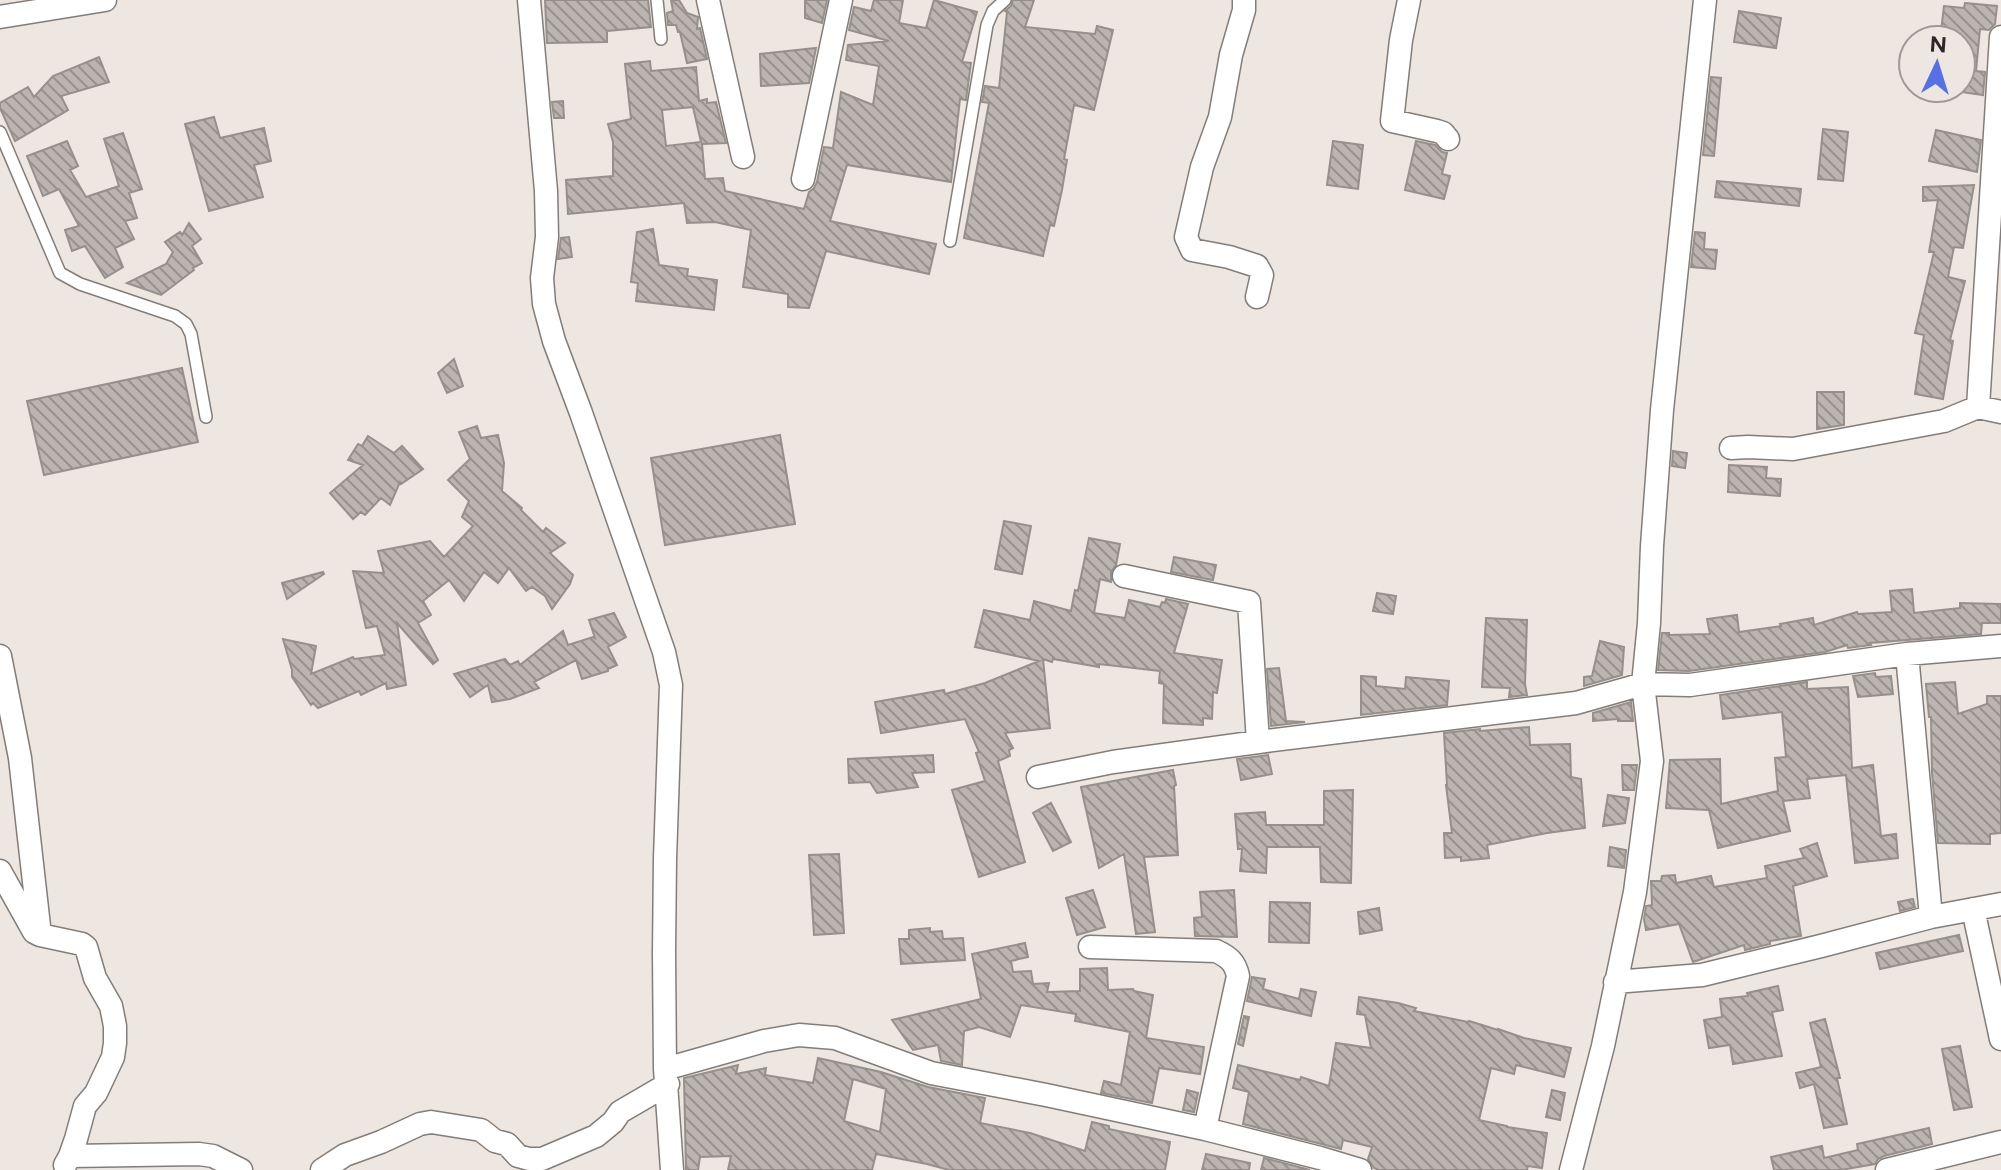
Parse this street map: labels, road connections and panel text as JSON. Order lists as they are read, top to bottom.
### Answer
{
  "north": "top"
}
